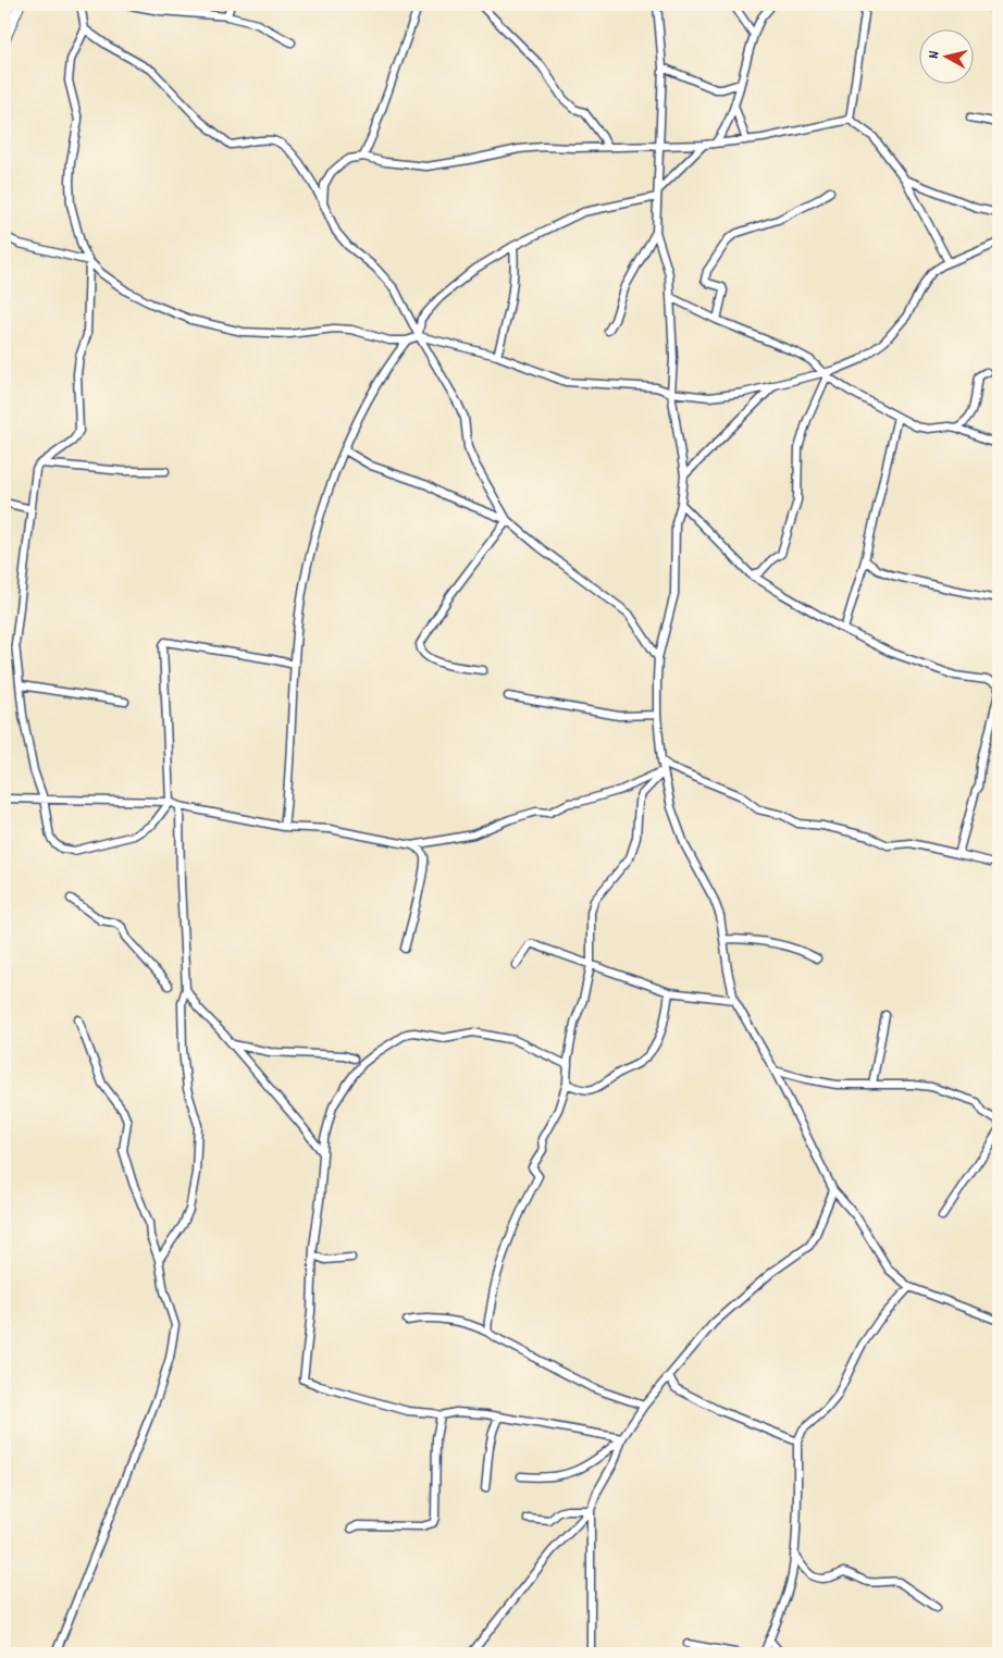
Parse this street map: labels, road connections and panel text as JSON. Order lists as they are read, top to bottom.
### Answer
{
  "north": "left"
}
